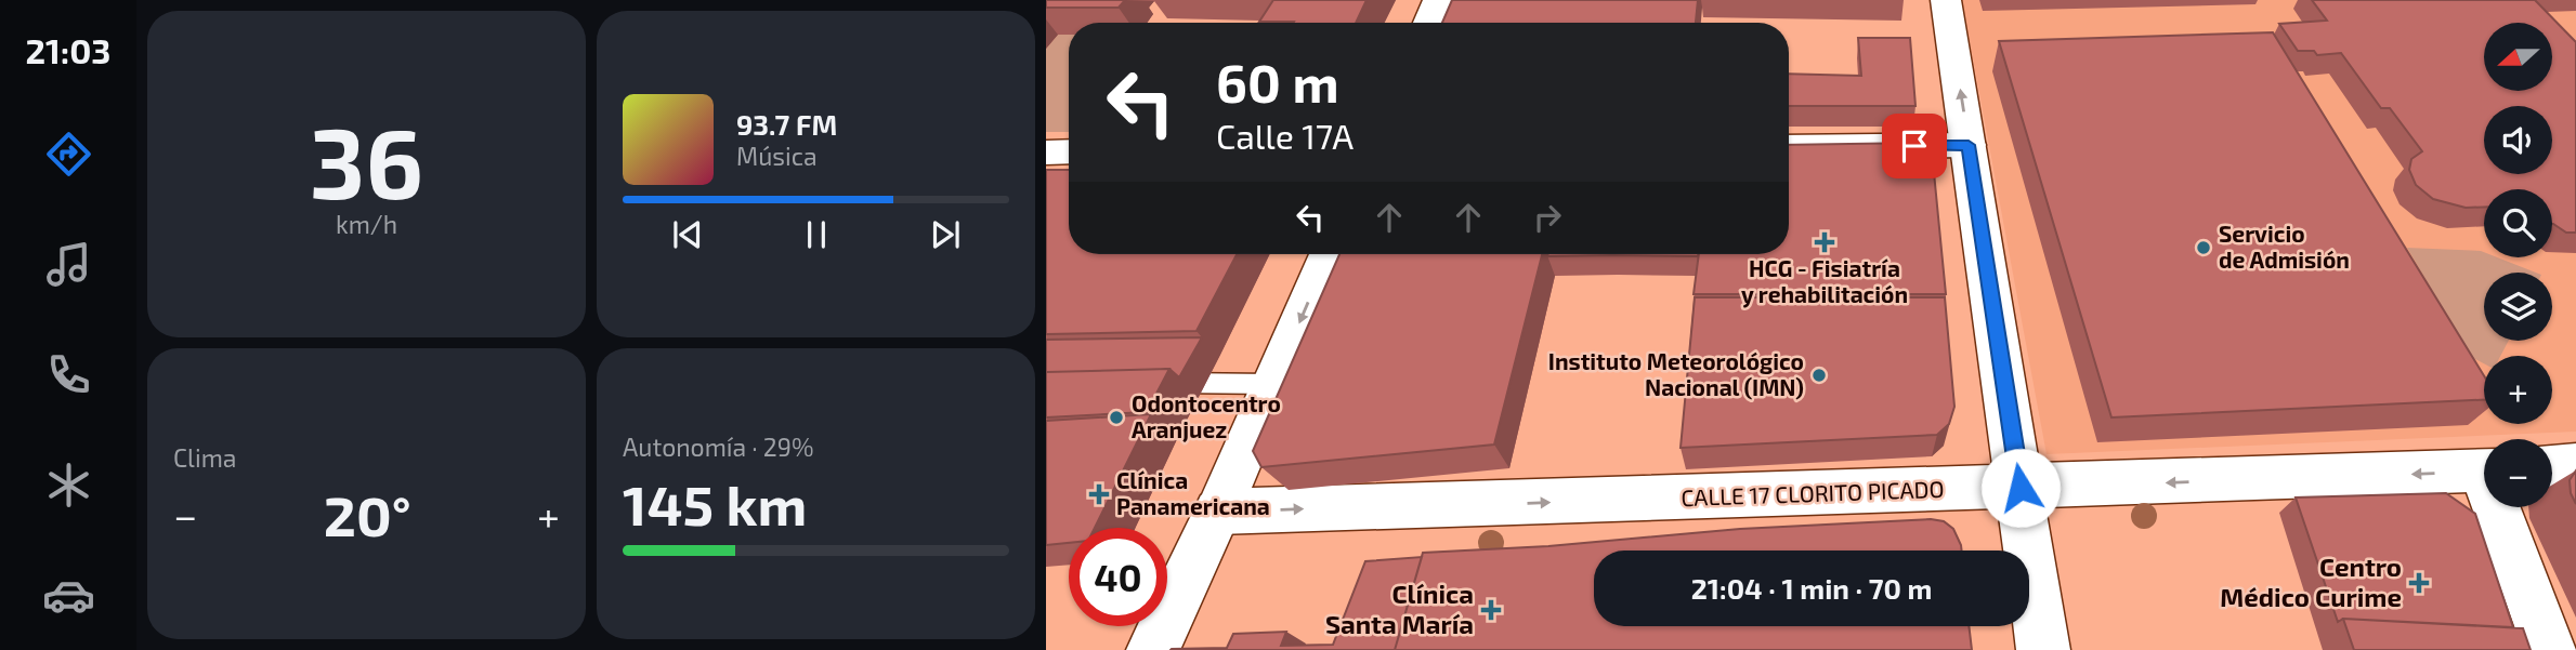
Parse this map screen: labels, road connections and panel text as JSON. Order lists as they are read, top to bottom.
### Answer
{
  "streets": {
    "street": ["CALLE 17 CLORITO PICADO"]
  },
  "places": {
    "health": [
      "HCG - Fisiatría y rehabilitación",
      "Clínica Panamericana",
      "Centro Médico Curime",
      "Clínica Santa María"
    ],
    "other": ["Servicio de Admisión", "Instituto Meteorológico Nacional (IMN)", "Odontocentro Aranjuez"]
  },
  "north": "left",
  "page": {
    "tabs": "21:03",
    "tile": [
      ["36", "km/h"],
      "Clima",
      ["Autonomía · 29%", "145 km"]
    ],
    "map_buttons": ["+", "−"],
    "turn": ["60 m", "Calle 17A"],
    "song": ["93.7 FM", "Música"],
    "heat": ["−", "20°", "+"],
    "limit": "40",
    "trip": "21:04 · 1 min · 70 m"
  }
}
